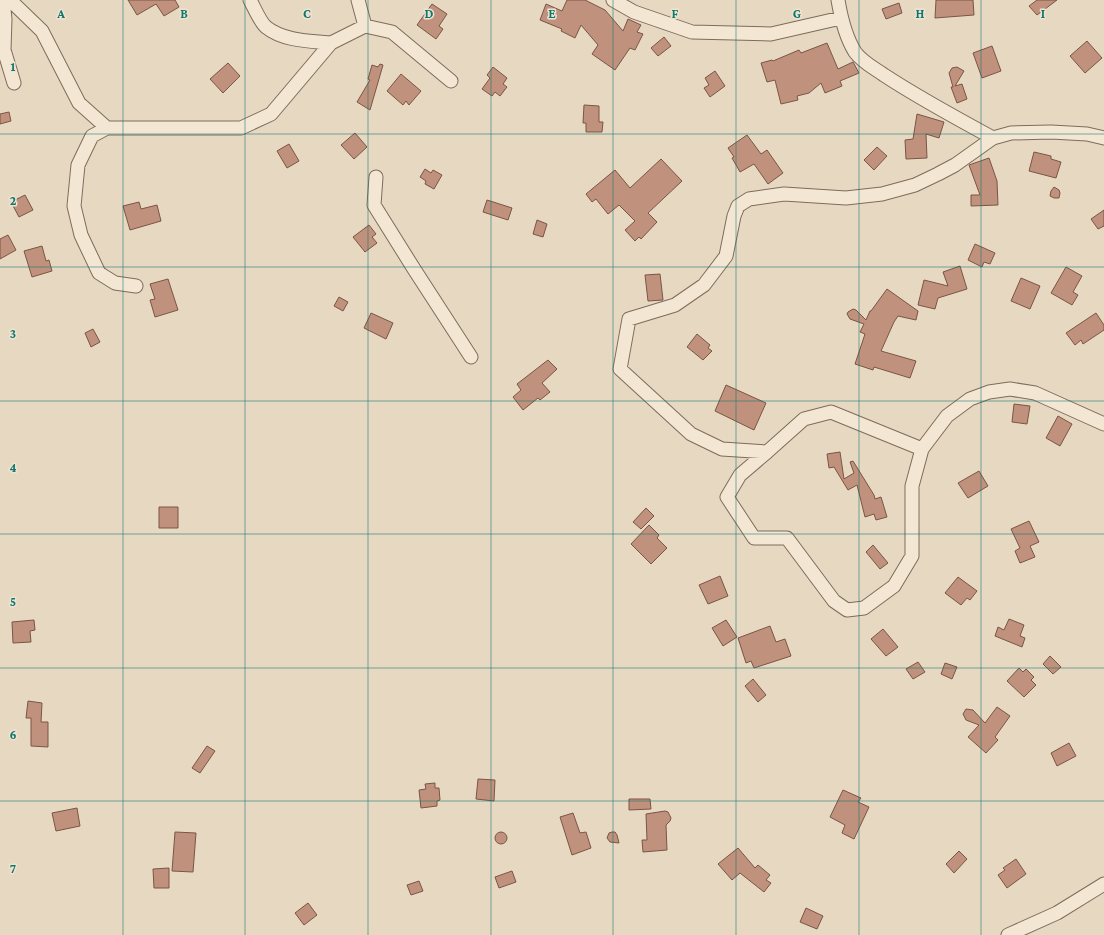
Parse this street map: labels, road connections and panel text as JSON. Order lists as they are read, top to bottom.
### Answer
{
  "grid": {
    "columns": [
      "A",
      "B",
      "C",
      "D",
      "E",
      "F",
      "G",
      "H",
      "I"
    ],
    "rows": [
      "1",
      "2",
      "3",
      "4",
      "5",
      "6",
      "7"
    ]
  }
}
